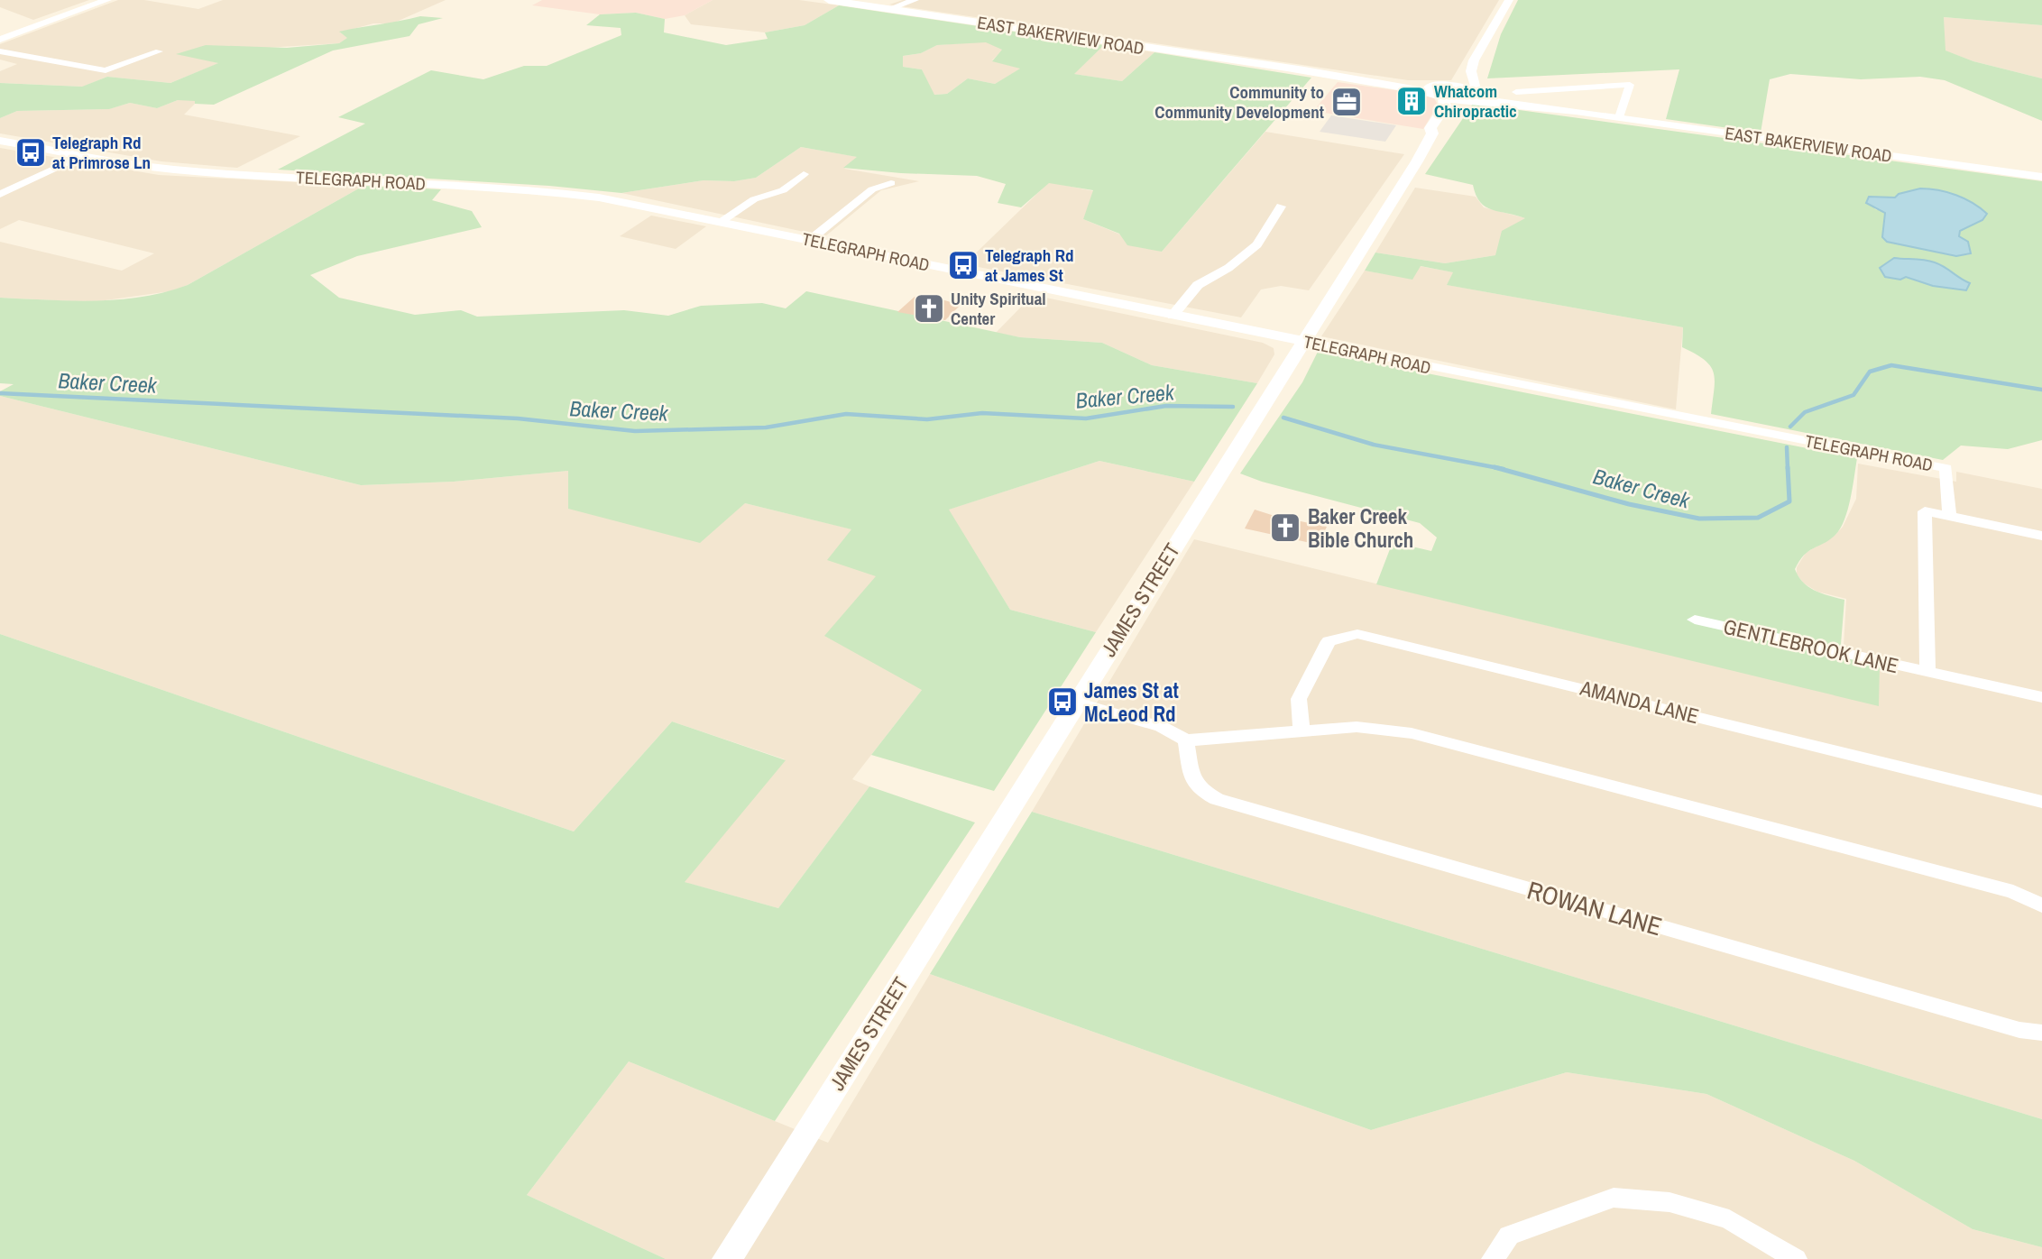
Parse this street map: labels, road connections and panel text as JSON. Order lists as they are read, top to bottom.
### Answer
{
  "streets": {
    "main road": ["EAST BAKERVIEW ROAD", "JAMES STREET"],
    "street": [
      "TELEGRAPH ROAD",
      "GENTLEBROOK LANE",
      "AMANDA LANE",
      "ROWAN LANE"
    ]
  },
  "crossings": [
    ["EAST BAKERVIEW ROAD", "JAMES STREET"],
    ["TELEGRAPH ROAD", "JAMES STREET"],
    ["TELEGRAPH ROAD", "GENTLEBROOK LANE"]
  ],
  "water": ["Baker Creek"],
  "places": {
    "building": ["Whatcom Chiropractic"],
    "office": ["Community to Community Development"],
    "bus stop": ["Telegraph Rd at Primrose Ln", "Telegraph Rd at James St", "James St at McLeod Rd"],
    "church": ["Unity Spiritual Center", "Baker Creek Bible Church"]
  }
}
